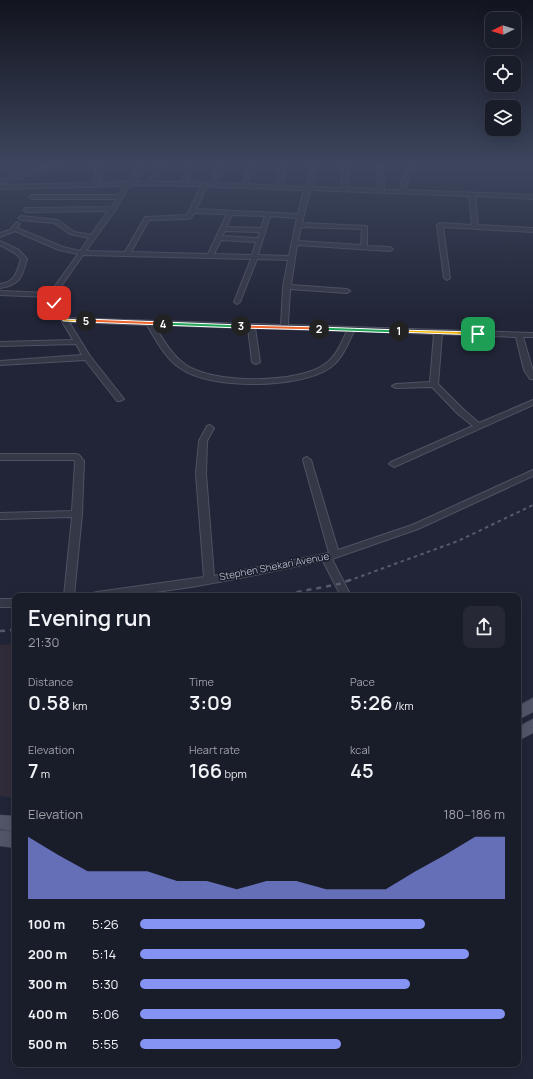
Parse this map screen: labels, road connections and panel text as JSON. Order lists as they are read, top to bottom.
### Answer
{
  "streets": {
    "street": ["Stephen Shekari Avenue"]
  },
  "north": "left",
  "page": {
    "pins": [
      "5",
      "4",
      "3",
      "2",
      "1"
    ],
    "heading": ["Evening run", "21:30"],
    "stats": [
      ["Distance", "0.58 km"],
      ["Time", "3:09"],
      ["Pace", "5:26 /km"],
      ["Elevation", "7 m"],
      ["Heart rate", "166 bpm"],
      ["kcal", "45"]
    ],
    "chart": ["Elevation", "180–186 m"],
    "list": [
      {
        "name": "100 m",
        "note": "5:26"
      },
      {
        "name": "200 m",
        "note": "5:14"
      },
      {
        "name": "300 m",
        "note": "5:30"
      },
      {
        "name": "400 m",
        "note": "5:06"
      },
      {
        "name": "500 m",
        "note": "5:55"
      }
    ]
  }
}
